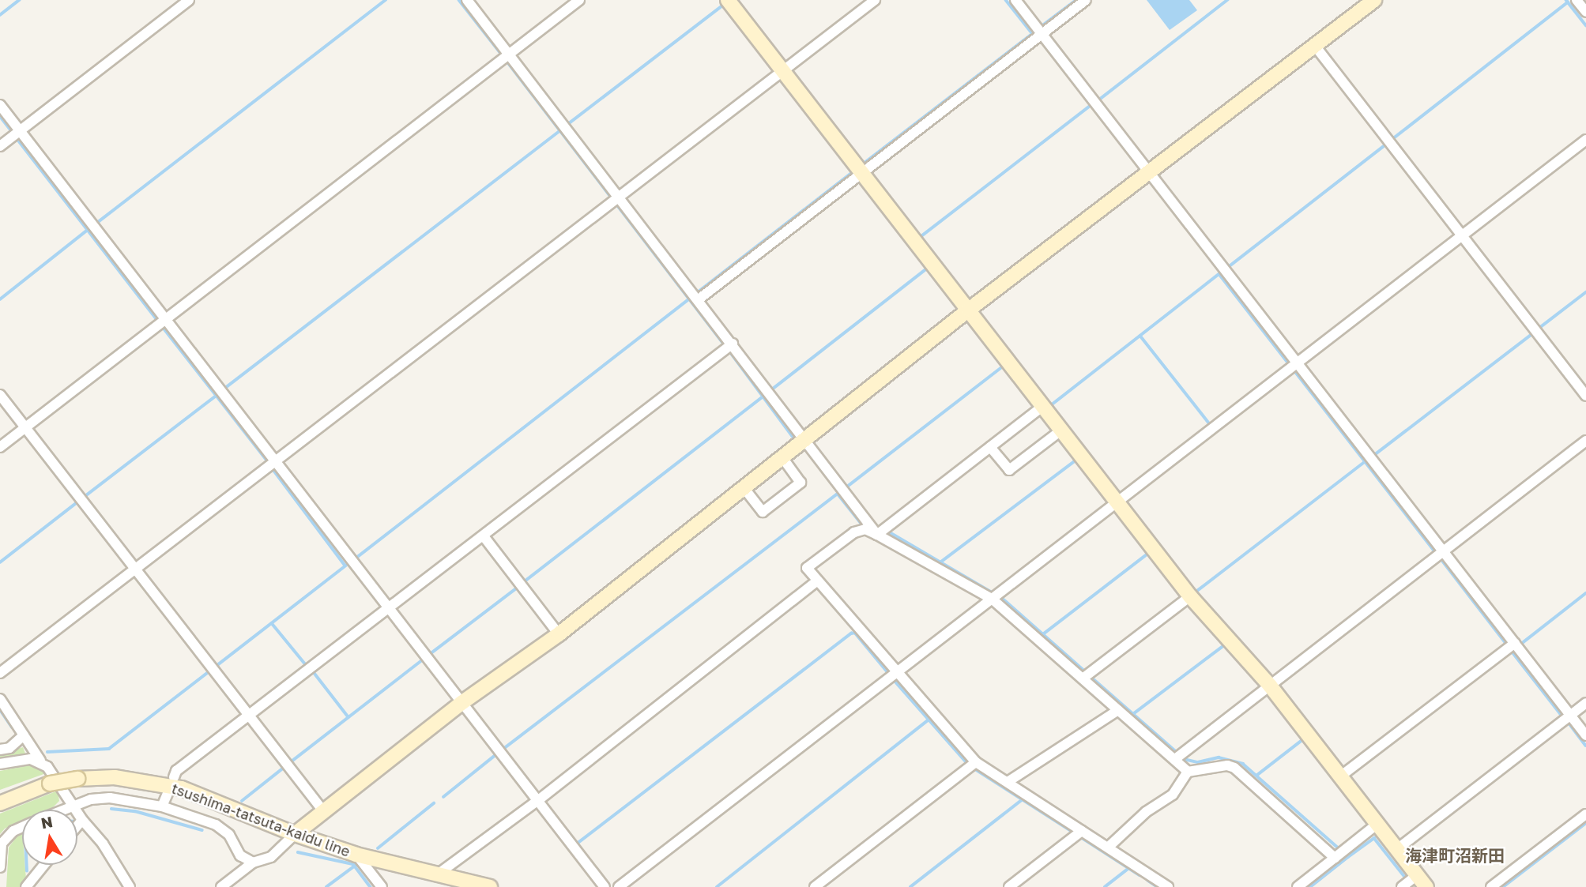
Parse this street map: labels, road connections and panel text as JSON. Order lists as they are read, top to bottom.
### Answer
{
  "streets": {
    "street": ["tsushima-tatsuta-kaidu line"]
  },
  "districts": ["海津町沼新田"],
  "north": "top"
}
